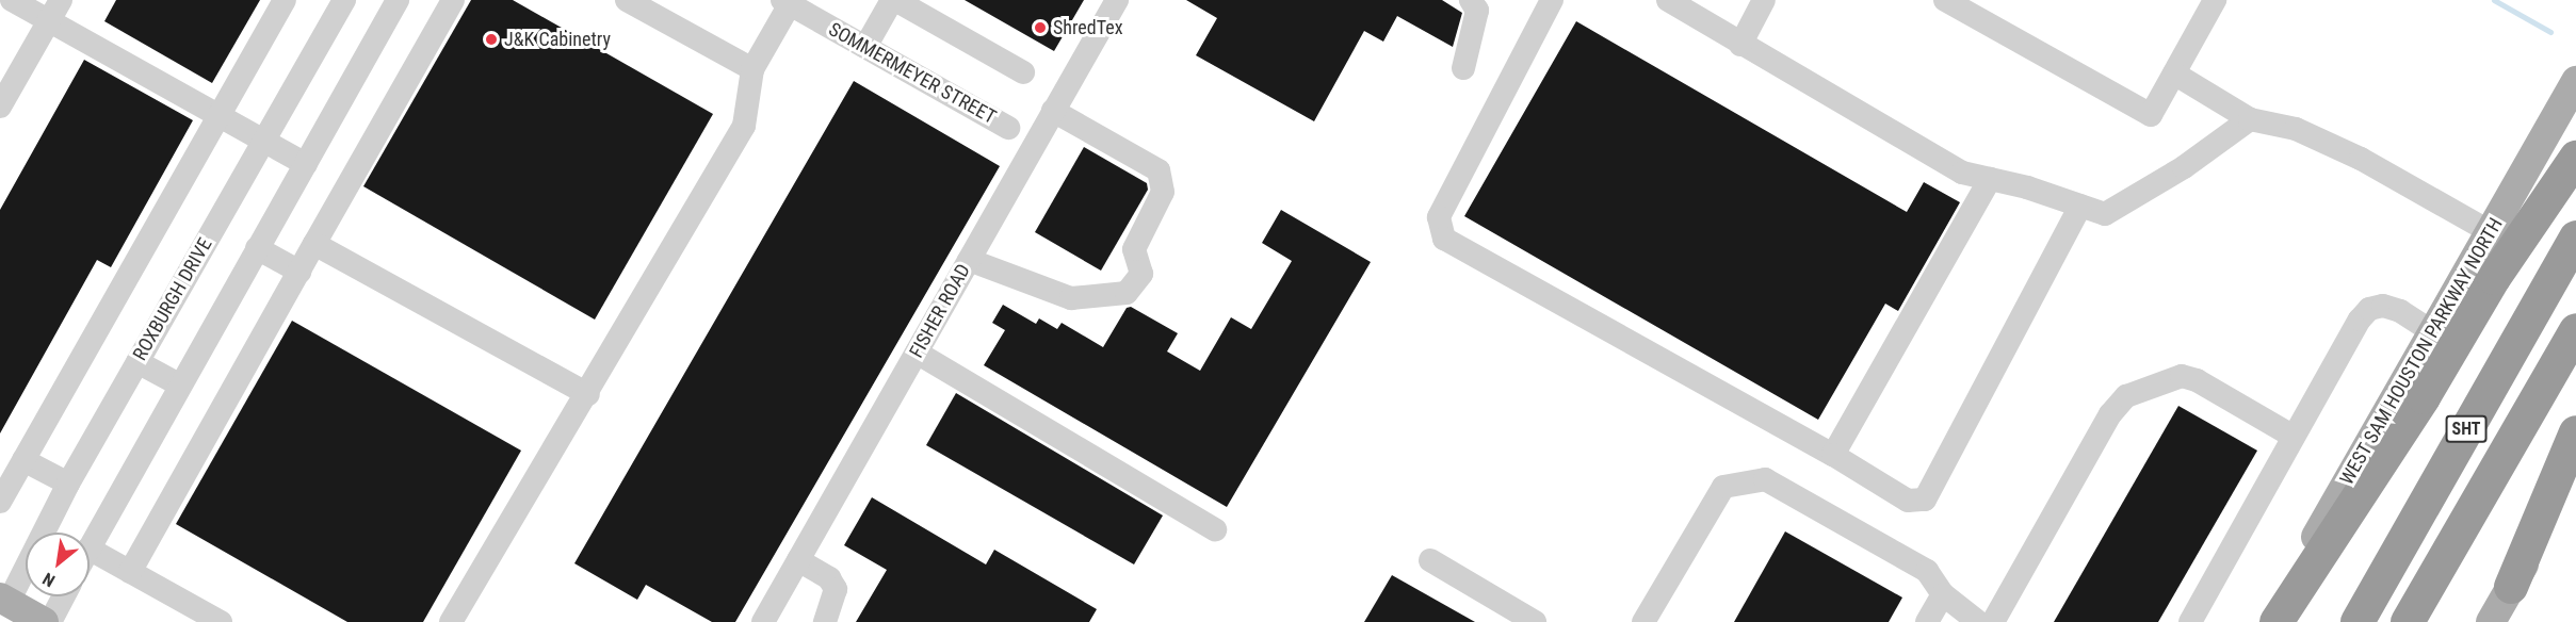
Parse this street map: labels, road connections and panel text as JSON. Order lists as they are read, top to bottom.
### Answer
{
  "streets": {
    "highway": ["SHT"],
    "main road": ["WEST SAM HOUSTON PARKWAY NORTH"],
    "street": ["SOMMERMEYER STREET", "ROXBURGH DRIVE", "FISHER ROAD"]
  },
  "places": ["ShredTex", "J&K Cabinetry"],
  "north": "bottom left"
}
